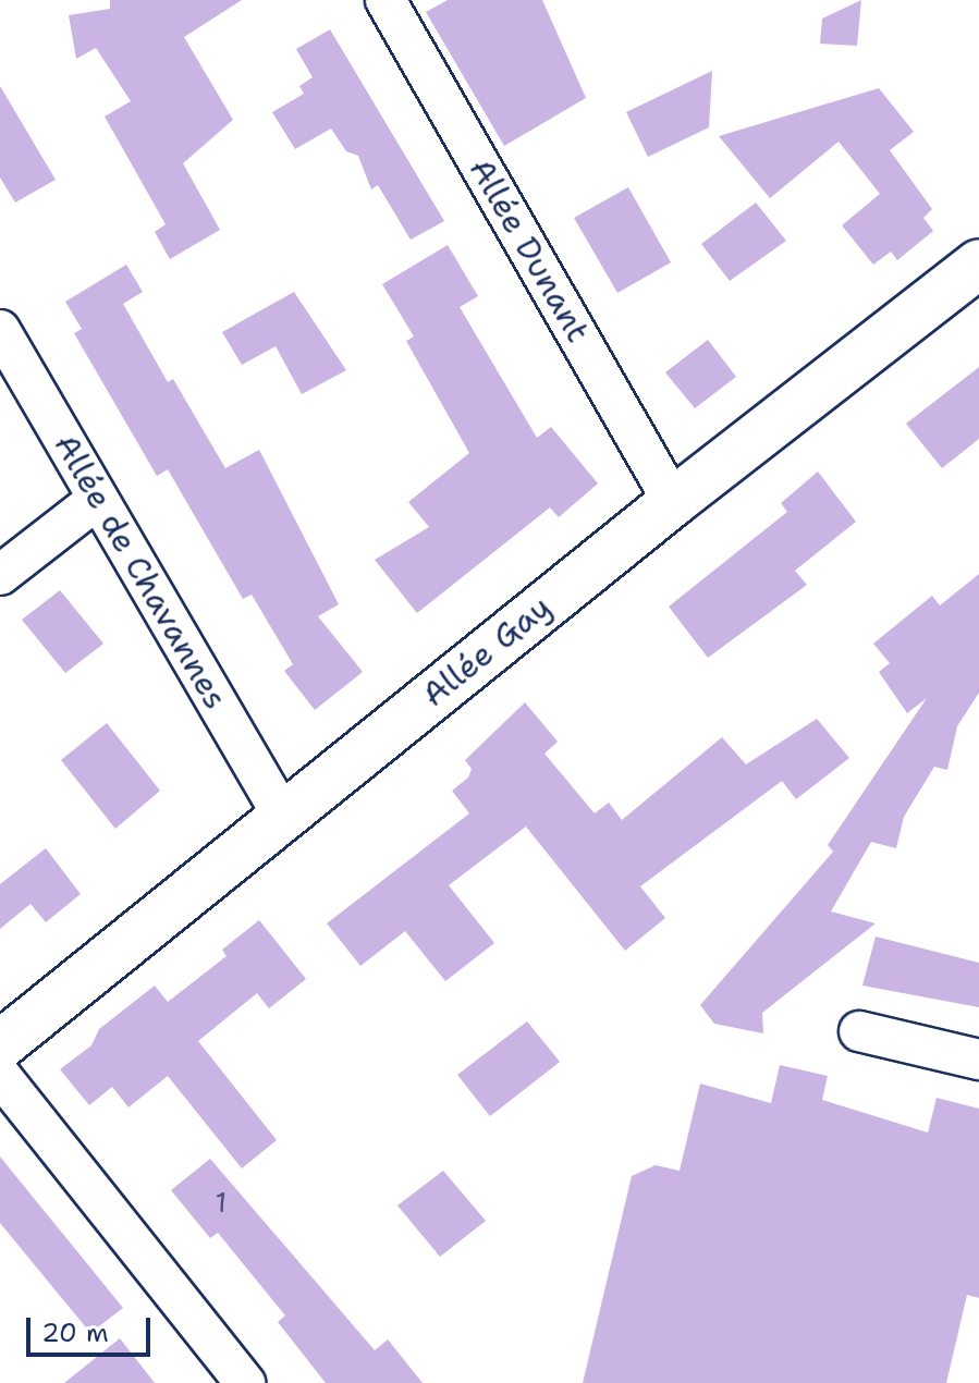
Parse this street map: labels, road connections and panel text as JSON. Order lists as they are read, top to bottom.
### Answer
{
  "streets": {
    "street": ["Allée Dunant", "Allée de Chavannes", "Allée Gay"]
  },
  "crossings": [
    ["Allée Dunant", "Allée Gay"],
    ["Allée de Chavannes", "Allée Gay"]
  ],
  "house_numbers": ["1"],
  "scale_bar": "20 m"
}
